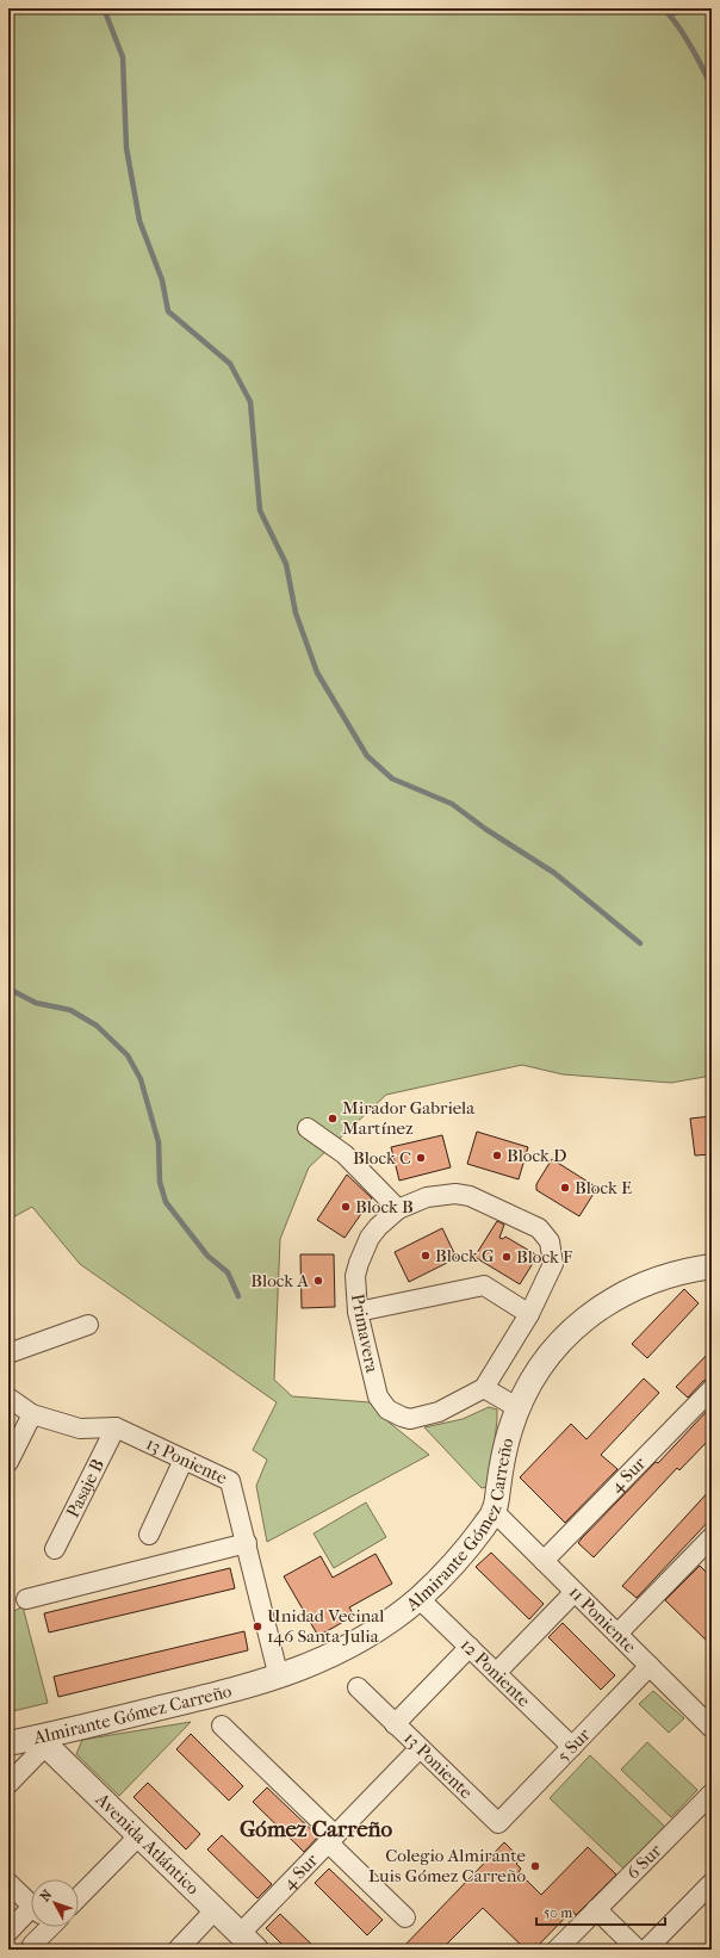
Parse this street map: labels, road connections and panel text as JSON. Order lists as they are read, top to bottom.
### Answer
{
  "streets": {
    "street": [
      "Primavera",
      "13 Poniente",
      "4 Sur",
      "Pasaje B",
      "Almirante Gómez Carreño",
      "11 Poniente",
      "12 Poniente",
      "5 Sur",
      "Avenida Atlántico",
      "6 Sur"
    ]
  },
  "crossings": [
    ["13 Poniente", "4 Sur"],
    ["13 Poniente", "Pasaje B"],
    ["13 Poniente", "Almirante Gómez Carreño"],
    ["13 Poniente", "5 Sur"],
    ["4 Sur", "11 Poniente"],
    ["4 Sur", "Avenida Atlántico"],
    ["Almirante Gómez Carreño", "11 Poniente"],
    ["Almirante Gómez Carreño", "12 Poniente"],
    ["Almirante Gómez Carreño", "Avenida Atlántico"],
    ["11 Poniente", "5 Sur"],
    ["12 Poniente", "5 Sur"]
  ],
  "districts": ["Gómez Carreño"],
  "places": [
    "Mirador Gabriela Martínez",
    "Block D",
    "Block C",
    "Block E",
    "Block B",
    "Block G",
    "Block F",
    "Block A",
    "Unidad Vecinal 146 Santa Julia",
    "Colegio Almirante Luis Gómez Carreño"
  ],
  "scale_bar": "50 m",
  "north": "top left"
}
